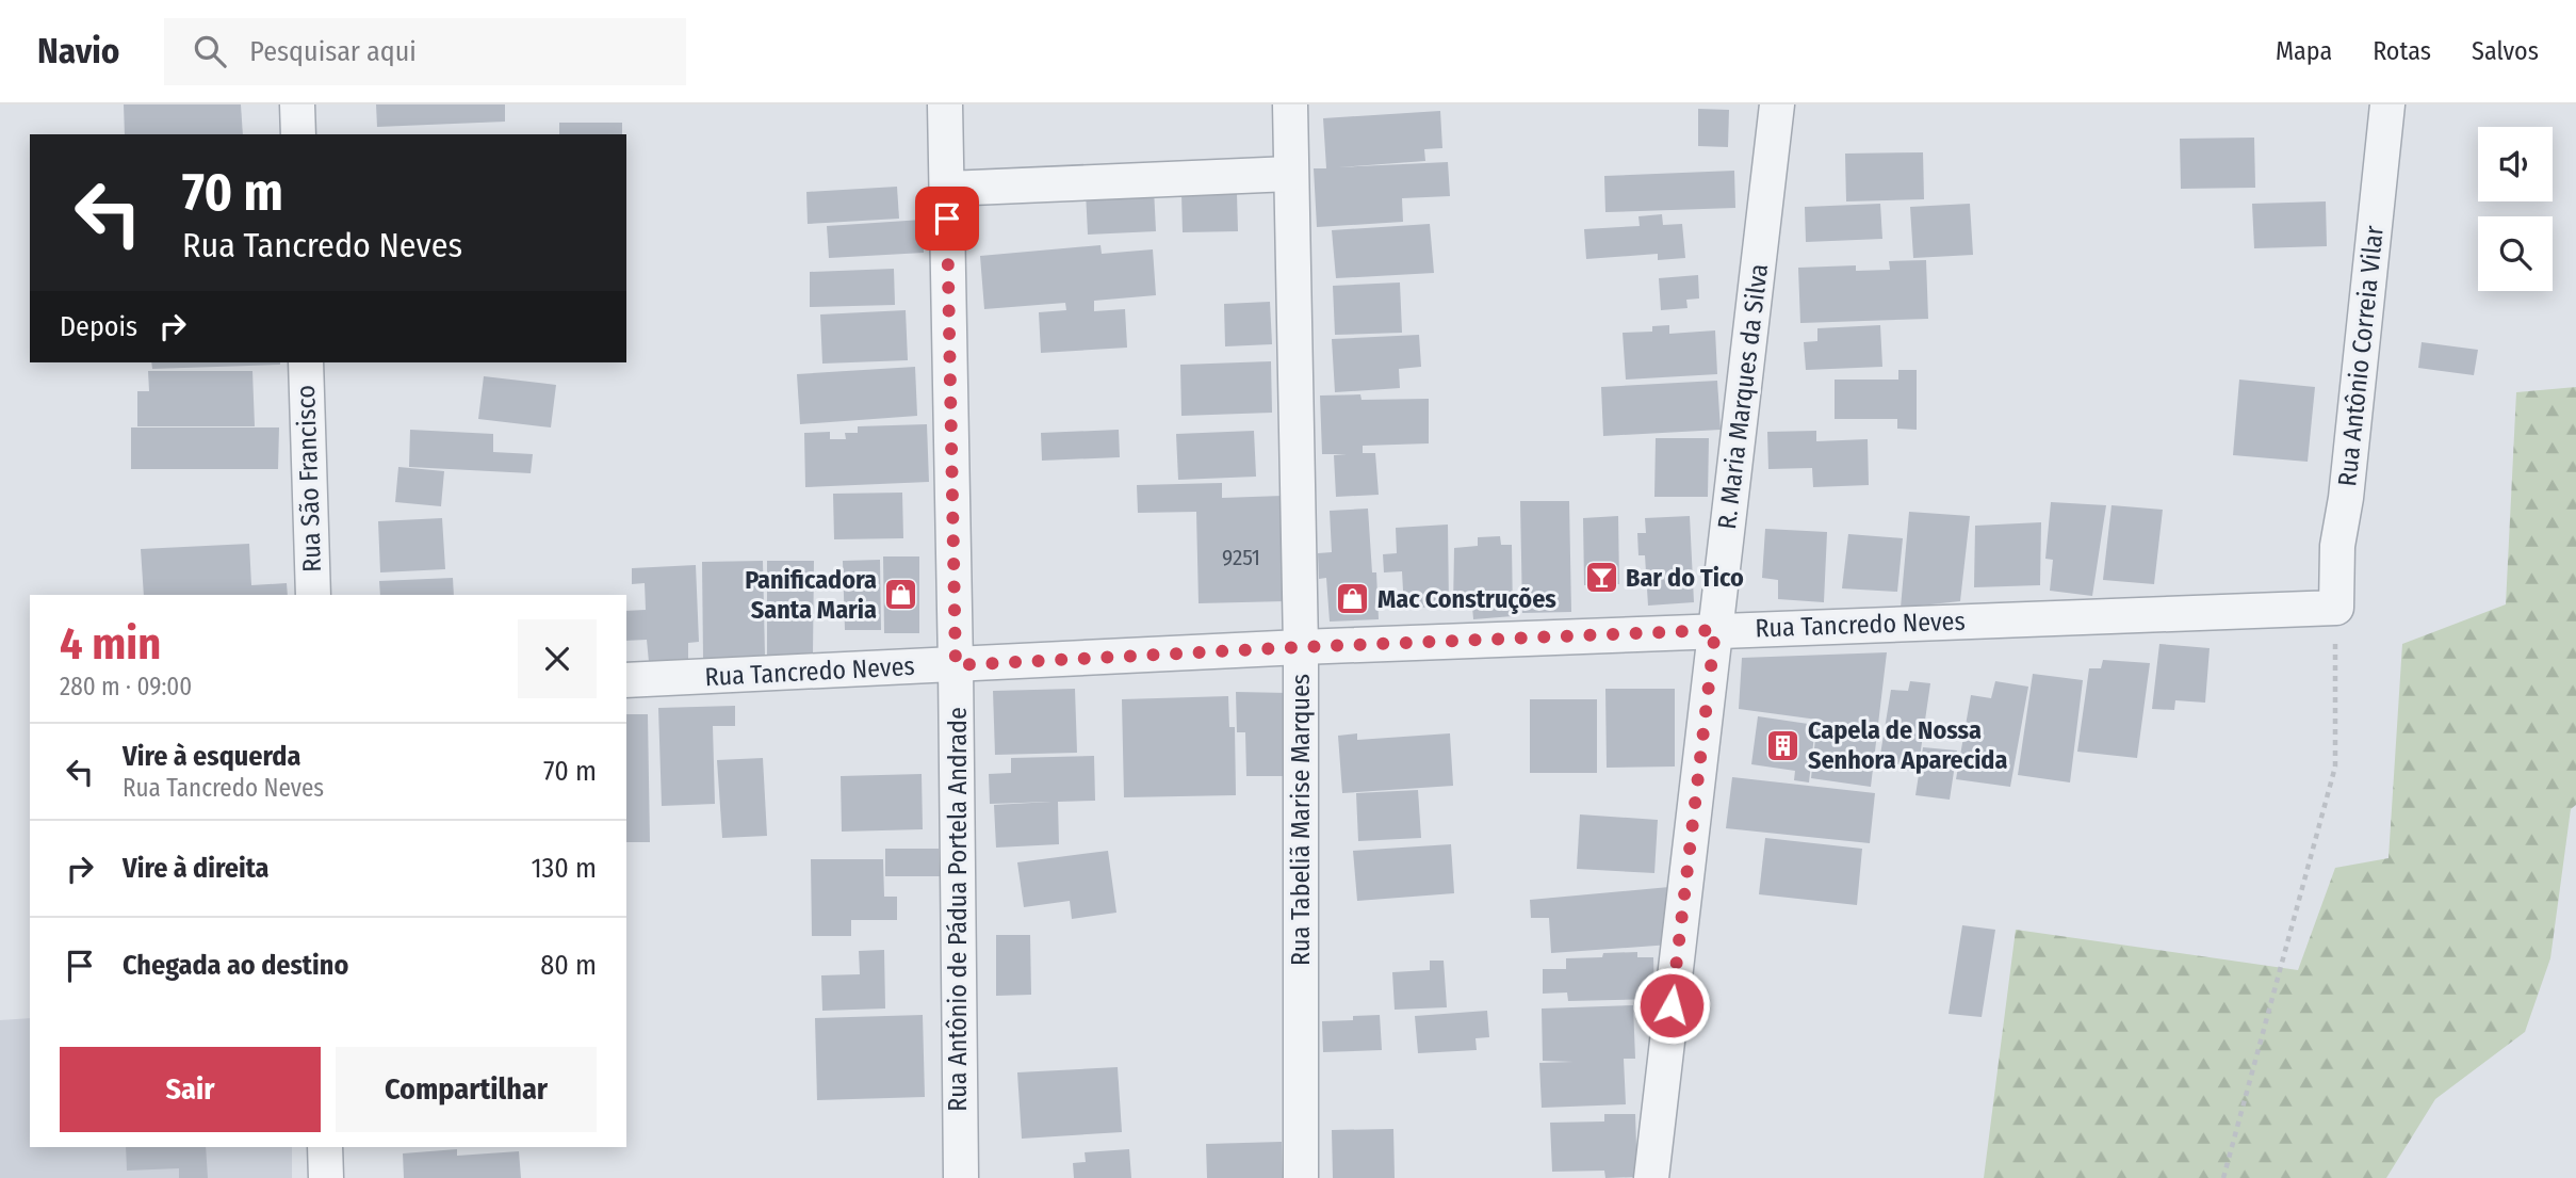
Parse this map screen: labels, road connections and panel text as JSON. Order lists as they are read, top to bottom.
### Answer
{
  "streets": {
    "street": [
      "Rua Antônio Correia Vilar",
      "R. Maria Marques da Silva",
      "Rua São Francisco",
      "Rua Tancredo Neves",
      "Rua Tabeliã Marise Marques",
      "Rua Antônio de Pádua Portela Andrade"
    ]
  },
  "crossings": [
    ["Rua Antônio Correia Vilar", "Rua Tancredo Neves"],
    ["R. Maria Marques da Silva", "Rua Tancredo Neves"],
    ["Rua Tancredo Neves", "Rua Tabeliã Marise Marques"],
    ["Rua Tancredo Neves", "Rua Antônio de Pádua Portela Andrade"]
  ],
  "places": {
    "bar": ["Bar do Tico"],
    "shop": ["Panificadora Santa Maria", "Mac Construções"],
    "building": ["Capela de Nossa Senhora Aparecida"]
  },
  "house_numbers": ["9251"],
  "page": {
    "header": "Navio",
    "search": "Pesquisar aqui",
    "nav": ["Mapa", "Rotas", "Salvos"],
    "turn": ["70 m", "Rua Tancredo Neves"],
    "then": "Depois",
    "heading": ["4 min", "280 m · 09:00"],
    "list": [
      {
        "name": "Vire à esquerda",
        "note": "Rua Tancredo Neves",
        "value": "70 m"
      },
      {
        "name": "Vire à direita",
        "value": "130 m"
      },
      {
        "name": "Chegada ao destino",
        "value": "80 m"
      }
    ],
    "buttons": ["Sair", "Compartilhar"]
  }
}
